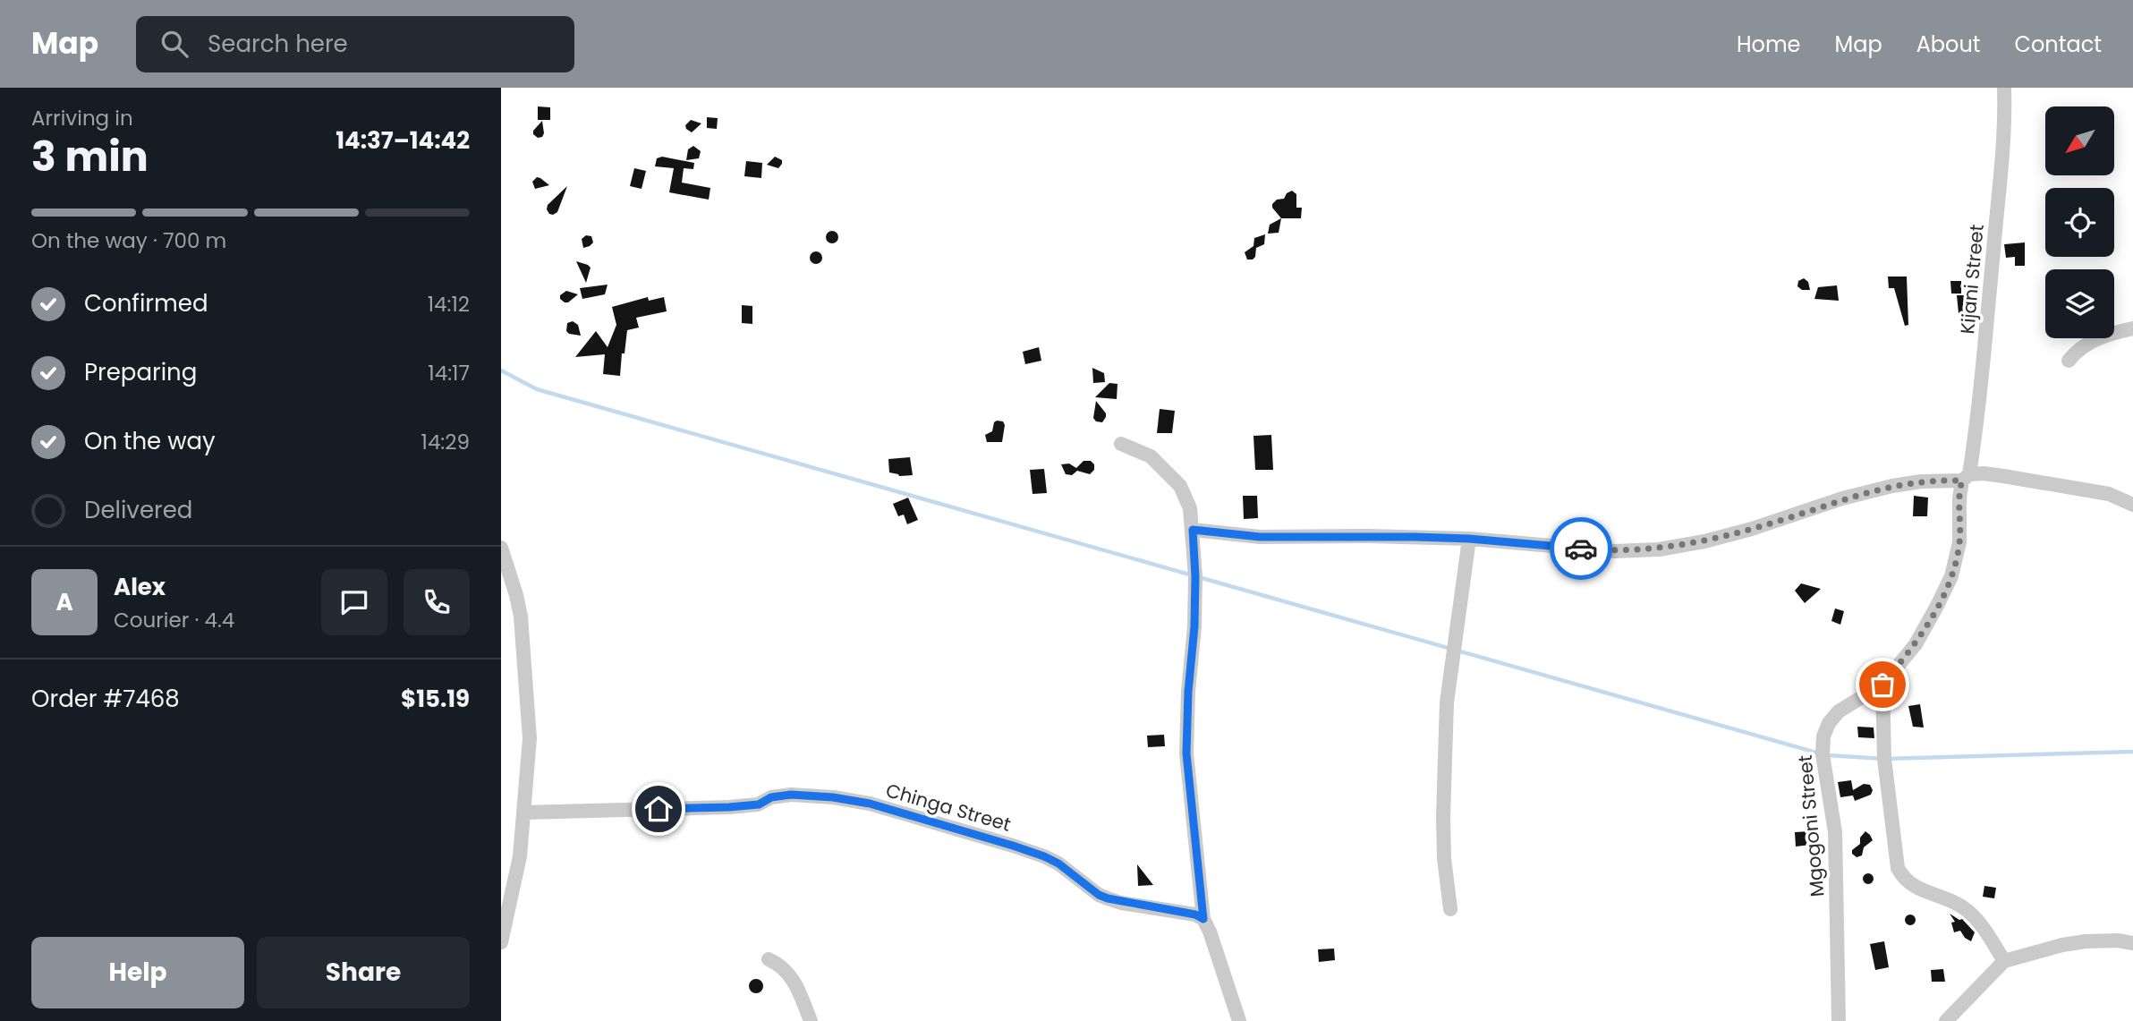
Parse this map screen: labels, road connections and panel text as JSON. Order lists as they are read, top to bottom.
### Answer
{
  "streets": {
    "street": ["Kijani Street", "Chinga Street", "Mgogoni Street"]
  },
  "crossings": [
    ["Kijani Street", "Mgogoni Street"]
  ],
  "north": "bottom left",
  "page": {
    "header": "Map",
    "search": "Search here",
    "nav": [
      "Home",
      "Map",
      "About",
      "Contact"
    ],
    "heading": ["3 min", "Arriving in", "14:37–14:42"],
    "panel": [
      "Alex",
      "Courier · 4.4",
      "Order #7468",
      "$15.19"
    ],
    "bar": "On the way · 700 m",
    "list": [
      ["Confirmed", "14:12"],
      ["Preparing", "14:17"],
      ["On the way", "14:29"],
      "Delivered"
    ],
    "round": "A",
    "buttons": ["Help", "Share"]
  }
}
